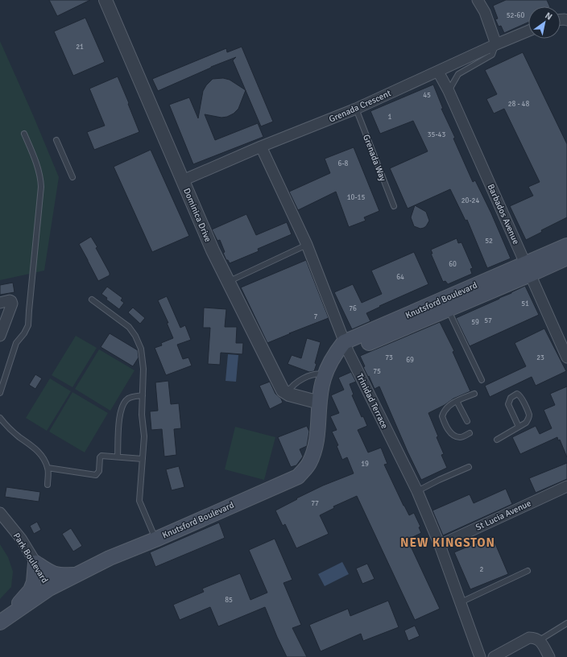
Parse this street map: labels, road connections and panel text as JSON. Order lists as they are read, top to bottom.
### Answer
{
  "streets": {
    "main road": ["Knutsford Boulevard"],
    "street": [
      "Grenada Crescent",
      "Barbados Avenue",
      "Dominica Drive",
      "Trinidad Terrace",
      "St Lucia Avenue",
      "Park Boulevard"
    ],
    "lane": ["Grenada Way"]
  },
  "crossings": [
    ["Grenada Crescent", "Grenada Way"],
    ["Grenada Crescent", "Barbados Avenue"],
    ["Grenada Crescent", "Dominica Drive"],
    ["Grenada Crescent", "Trinidad Terrace"],
    ["Barbados Avenue", "Knutsford Boulevard"],
    ["Knutsford Boulevard", "Trinidad Terrace"],
    ["Knutsford Boulevard", "Park Boulevard"],
    ["Trinidad Terrace", "St Lucia Avenue"]
  ],
  "districts": ["NEW KINGSTON"],
  "house_numbers": [
    "52-60",
    "21",
    "45",
    "28 - 48",
    "1",
    "35-43",
    "6-8",
    "10-15",
    "20-24",
    "52",
    "60",
    "64",
    "51",
    "76",
    "7",
    "57",
    "59",
    "73",
    "23",
    "69",
    "75",
    "19",
    "77",
    "2",
    "85"
  ],
  "north": "top right"
}
